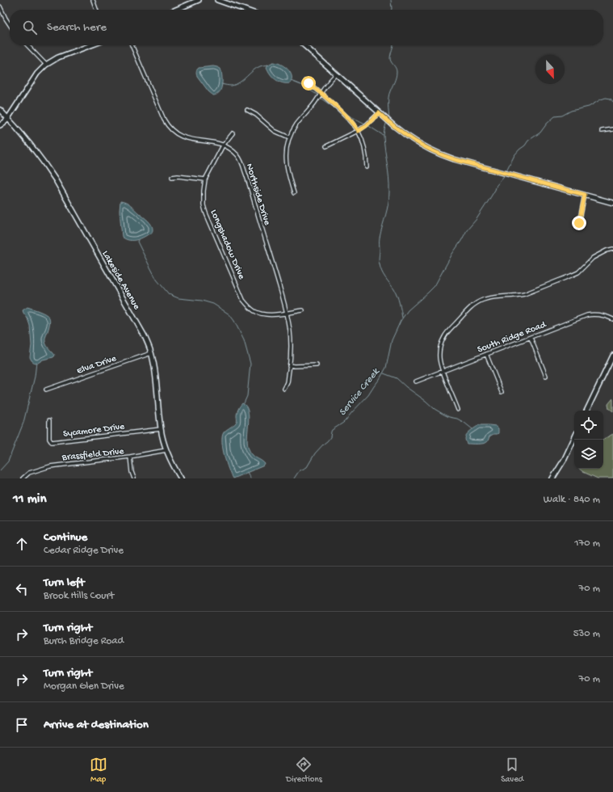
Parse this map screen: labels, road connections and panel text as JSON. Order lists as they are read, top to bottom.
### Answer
{
  "streets": {
    "street": [
      "Northside Drive",
      "Longshadow Drive",
      "Lakeside Avenue",
      "South Ridge Road",
      "Elva Drive",
      "Sycamore Drive",
      "Brassfield Drive"
    ]
  },
  "crossings": [
    ["Northside Drive", "Longshadow Drive"],
    ["Lakeside Avenue", "Elva Drive"],
    ["Lakeside Avenue", "Sycamore Drive"],
    ["Lakeside Avenue", "Brassfield Drive"]
  ],
  "water": ["Service Creek"],
  "north": "bottom",
  "page": {
    "search": "Search here",
    "heading": ["11 min", "Walk · 840 m"],
    "list": [
      ["Continue", "Cedar Ridge Drive", "170 m"],
      ["Turn left", "Brook Hills Court", "70 m"],
      ["Turn right", "Burch Bridge Road", "530 m"],
      ["Turn right", "Morgan Glen Drive", "70 m"],
      "Arrive at destination"
    ],
    "nav": ["Map", "Directions", "Saved"]
  }
}
